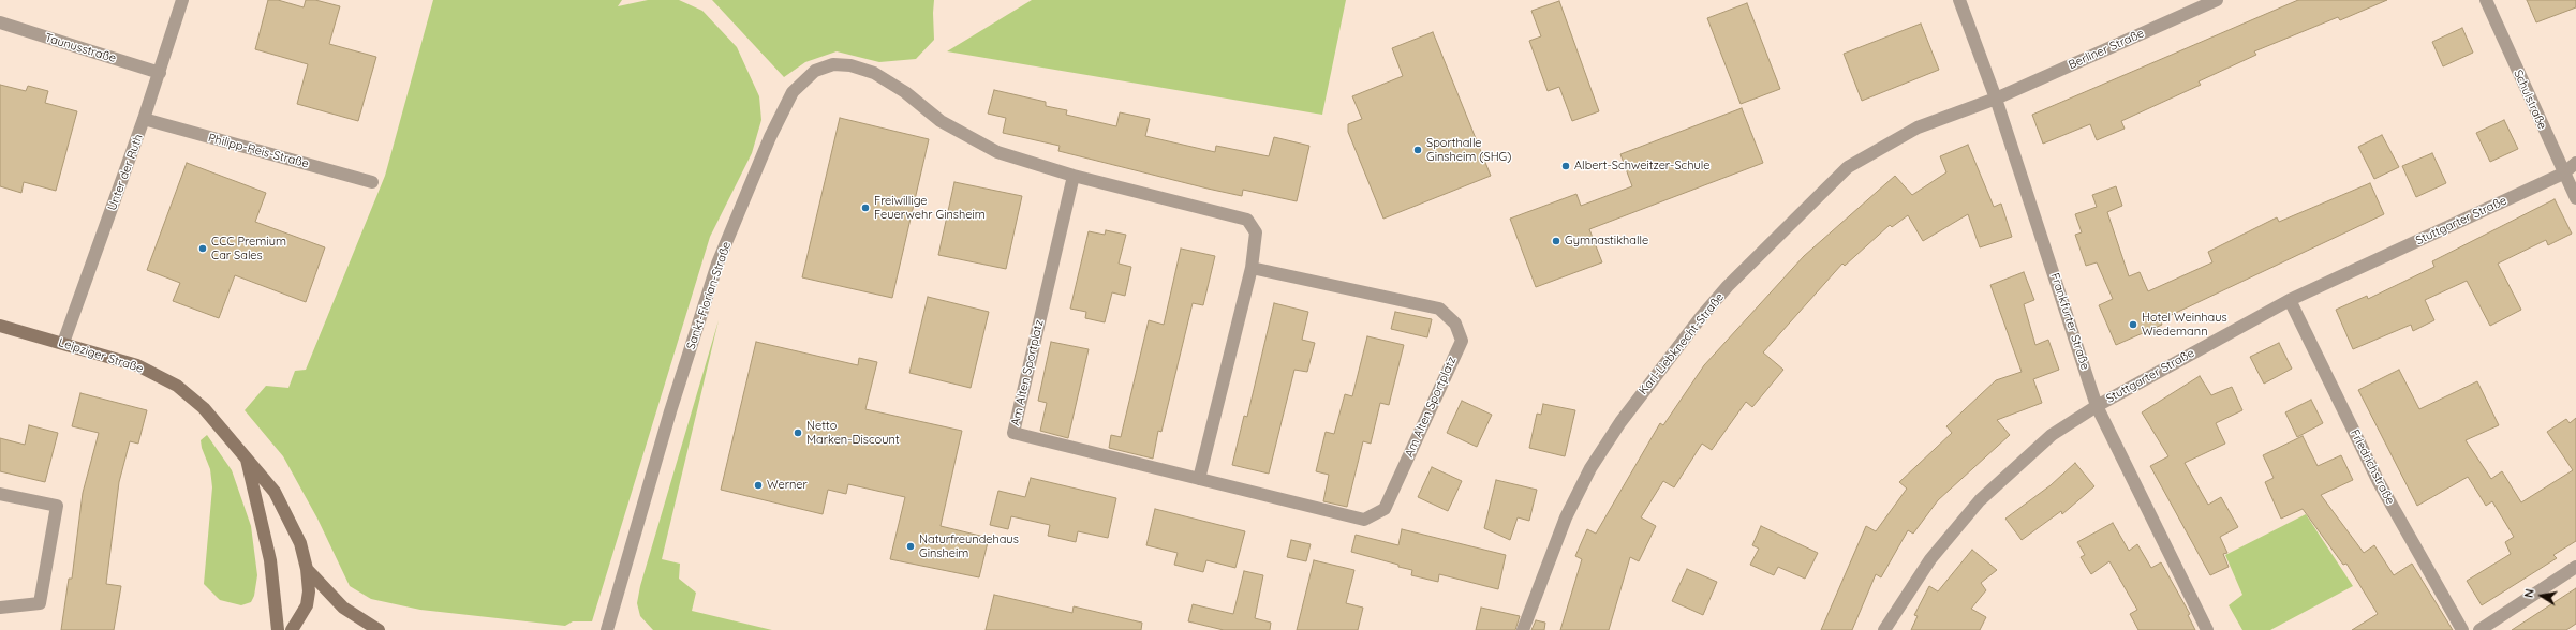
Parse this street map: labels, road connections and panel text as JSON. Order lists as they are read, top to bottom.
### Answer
{
  "streets": {
    "main road": ["Leipziger Straße"],
    "street": [
      "Taunusstraße",
      "Berliner Straße",
      "Schulstraße",
      "Philipp-Reis-Straße",
      "Unter der Ruth",
      "Stuttgarter Straße",
      "Sankt-Florian-Straße",
      "Frankfurter Straße",
      "Karl-Liebknecht-Straße",
      "Am Alten Sportplatz",
      "Friedrichstraße"
    ]
  },
  "crossings": [
    ["Taunusstraße", "Unter der Ruth"],
    ["Berliner Straße", "Frankfurter Straße"],
    ["Berliner Straße", "Karl-Liebknecht-Straße"],
    ["Schulstraße", "Stuttgarter Straße"],
    ["Philipp-Reis-Straße", "Unter der Ruth"],
    ["Unter der Ruth", "Leipziger Straße"],
    ["Stuttgarter Straße", "Frankfurter Straße"],
    ["Stuttgarter Straße", "Friedrichstraße"],
    ["Sankt-Florian-Straße", "Am Alten Sportplatz"],
    ["Frankfurter Straße", "Karl-Liebknecht-Straße"]
  ],
  "places": [
    "Sporthalle Ginsheim (SHG)",
    "Albert-Schweitzer-Schule",
    "Freiwillige Feuerwehr Ginsheim",
    "Gymnastikhalle",
    "CCC Premium Car Sales",
    "Hotel Weinhaus Wiedemann",
    "Netto Marken-Discount",
    "Werner",
    "Naturfreundehaus Ginsheim"
  ],
  "north": "left"
}
